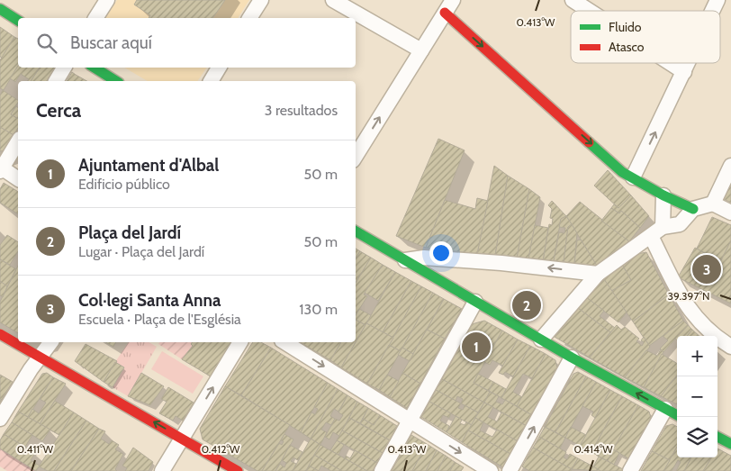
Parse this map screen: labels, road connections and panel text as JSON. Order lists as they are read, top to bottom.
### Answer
{
  "legend": ["Fluido", "Atasco"],
  "page": {
    "search": "Buscar aquí",
    "heading": ["Cerca", "3 resultados"],
    "list": [
      {
        "mark": "1",
        "name": "Ajuntament d'Albal",
        "note": "Edificio público",
        "value": "50 m"
      },
      {
        "mark": "2",
        "name": "Plaça del Jardí",
        "note": "Lugar · Plaça del Jardí",
        "value": "50 m"
      },
      {
        "mark": "3",
        "name": "Col·legi Santa Anna",
        "note": "Escuela · Plaça de l'Església",
        "value": "130 m"
      }
    ],
    "pins": ["3", "2", "1"],
    "map_buttons": ["+", "−"]
  },
  "coordinates": [
    "0.413°W",
    "39.397°N",
    "0.411°W",
    "0.412°W",
    "0.414°W"
  ]
}
